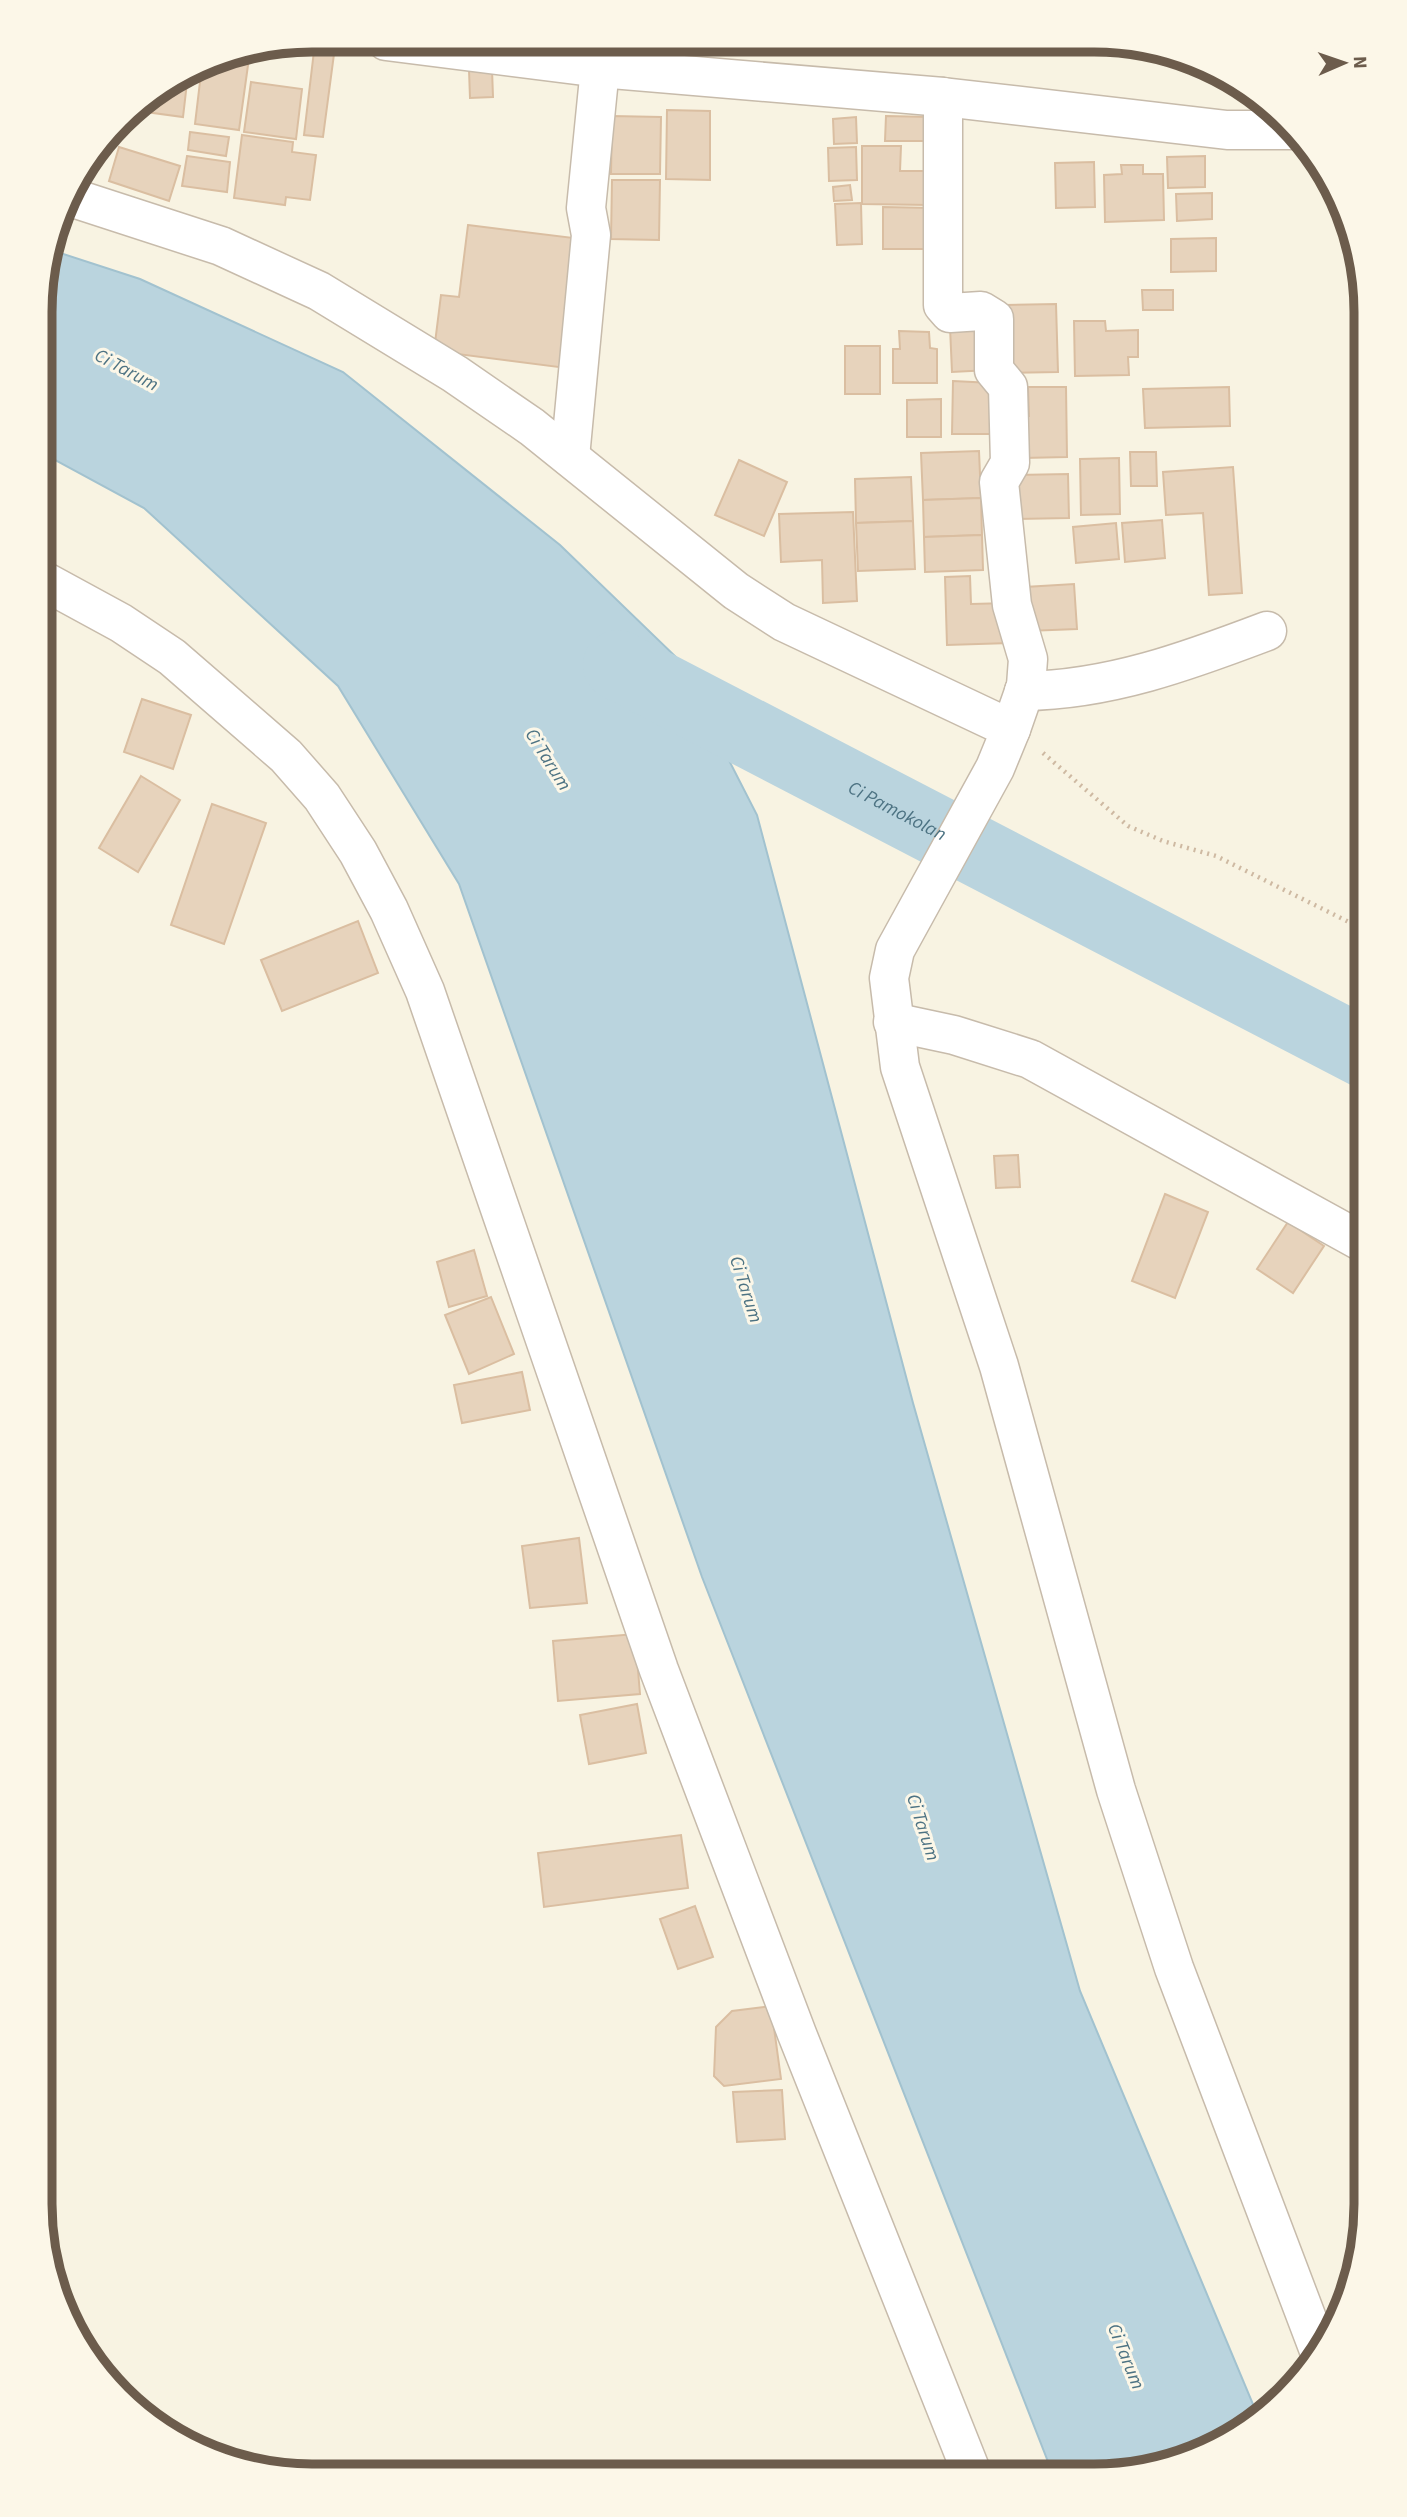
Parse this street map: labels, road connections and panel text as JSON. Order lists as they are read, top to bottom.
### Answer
{
  "water": ["Ci Tarum", "Ci Pamokolan"],
  "north": "right"
}
